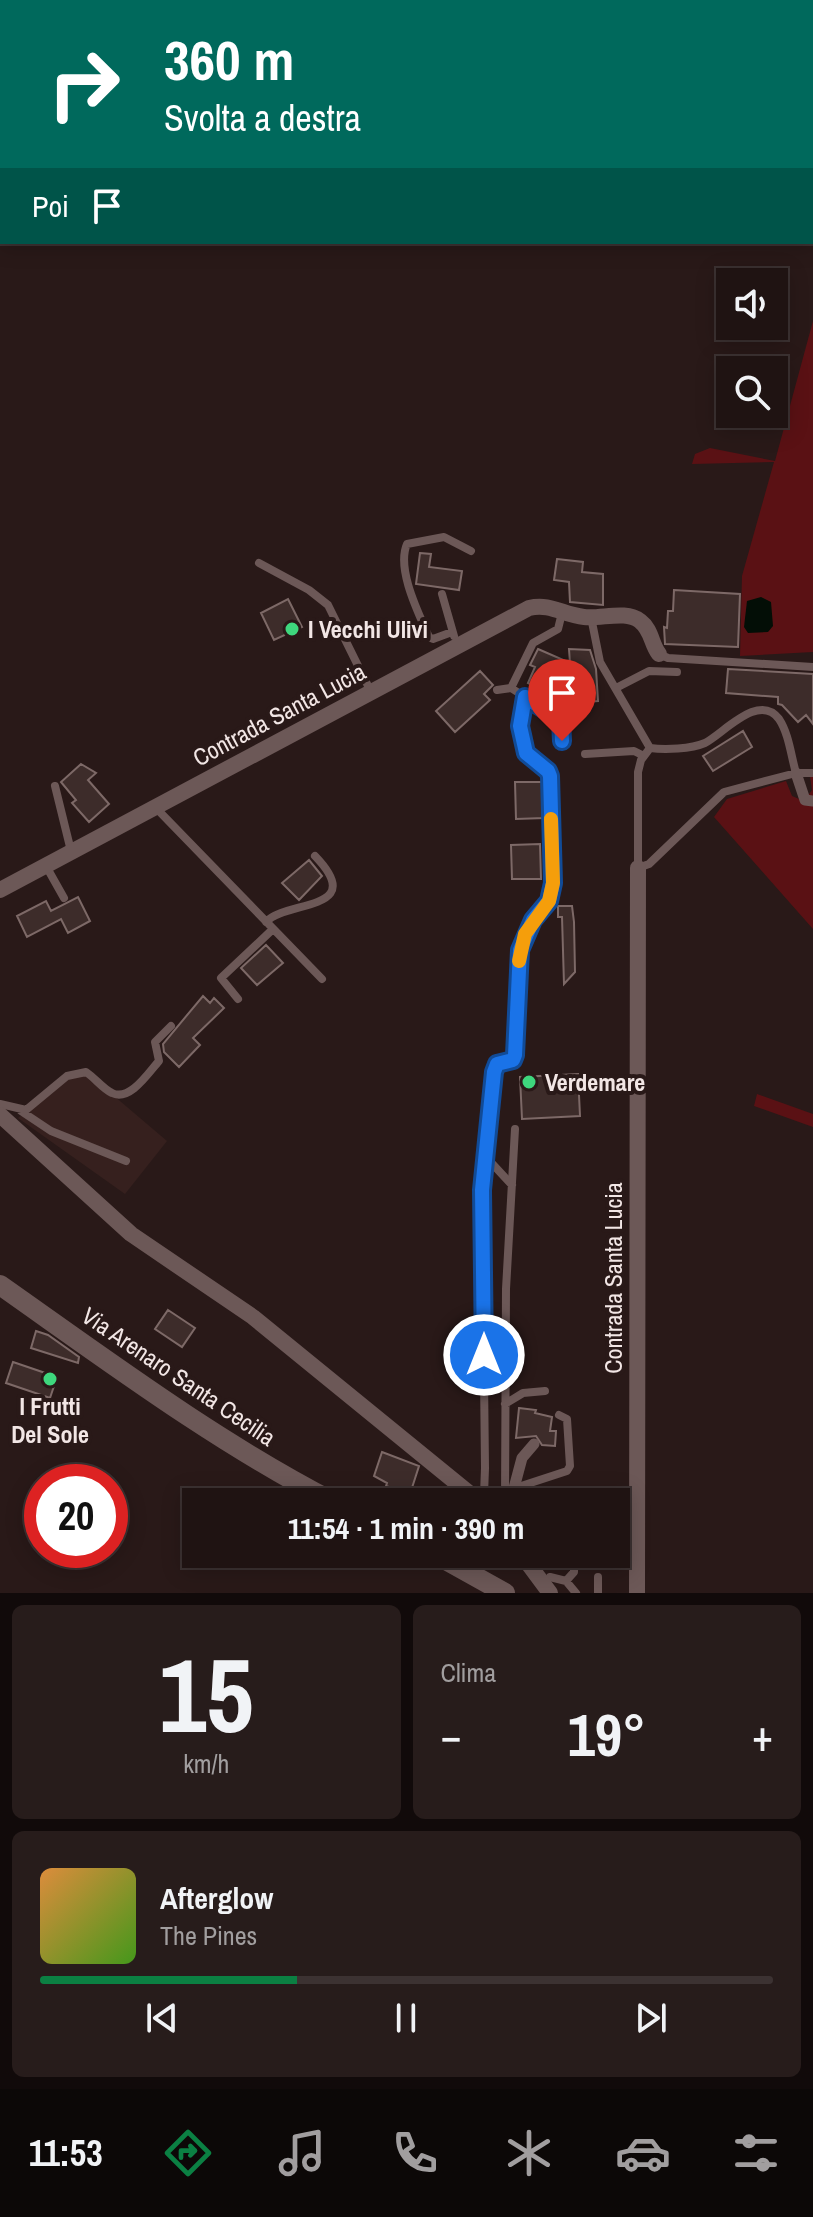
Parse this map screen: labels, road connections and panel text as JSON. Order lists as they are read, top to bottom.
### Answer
{
  "streets": {
    "street": ["Contrada Santa Lucia", "Via Arenaro Santa Cecilia"]
  },
  "places": ["I Vecchi Ulivi", "Verdemare", "I Frutti Del Sole"],
  "page": {
    "turn": ["360 m", "Svolta a destra"],
    "then": "Poi",
    "limit": "20",
    "trip": "11:54 · 1 min · 390 m",
    "tile": [
      ["15", "km/h"],
      "Clima"
    ],
    "heat": ["−", "19°", "+"],
    "song": ["Afterglow", "The Pines"],
    "tabs": "11:53"
  }
}
